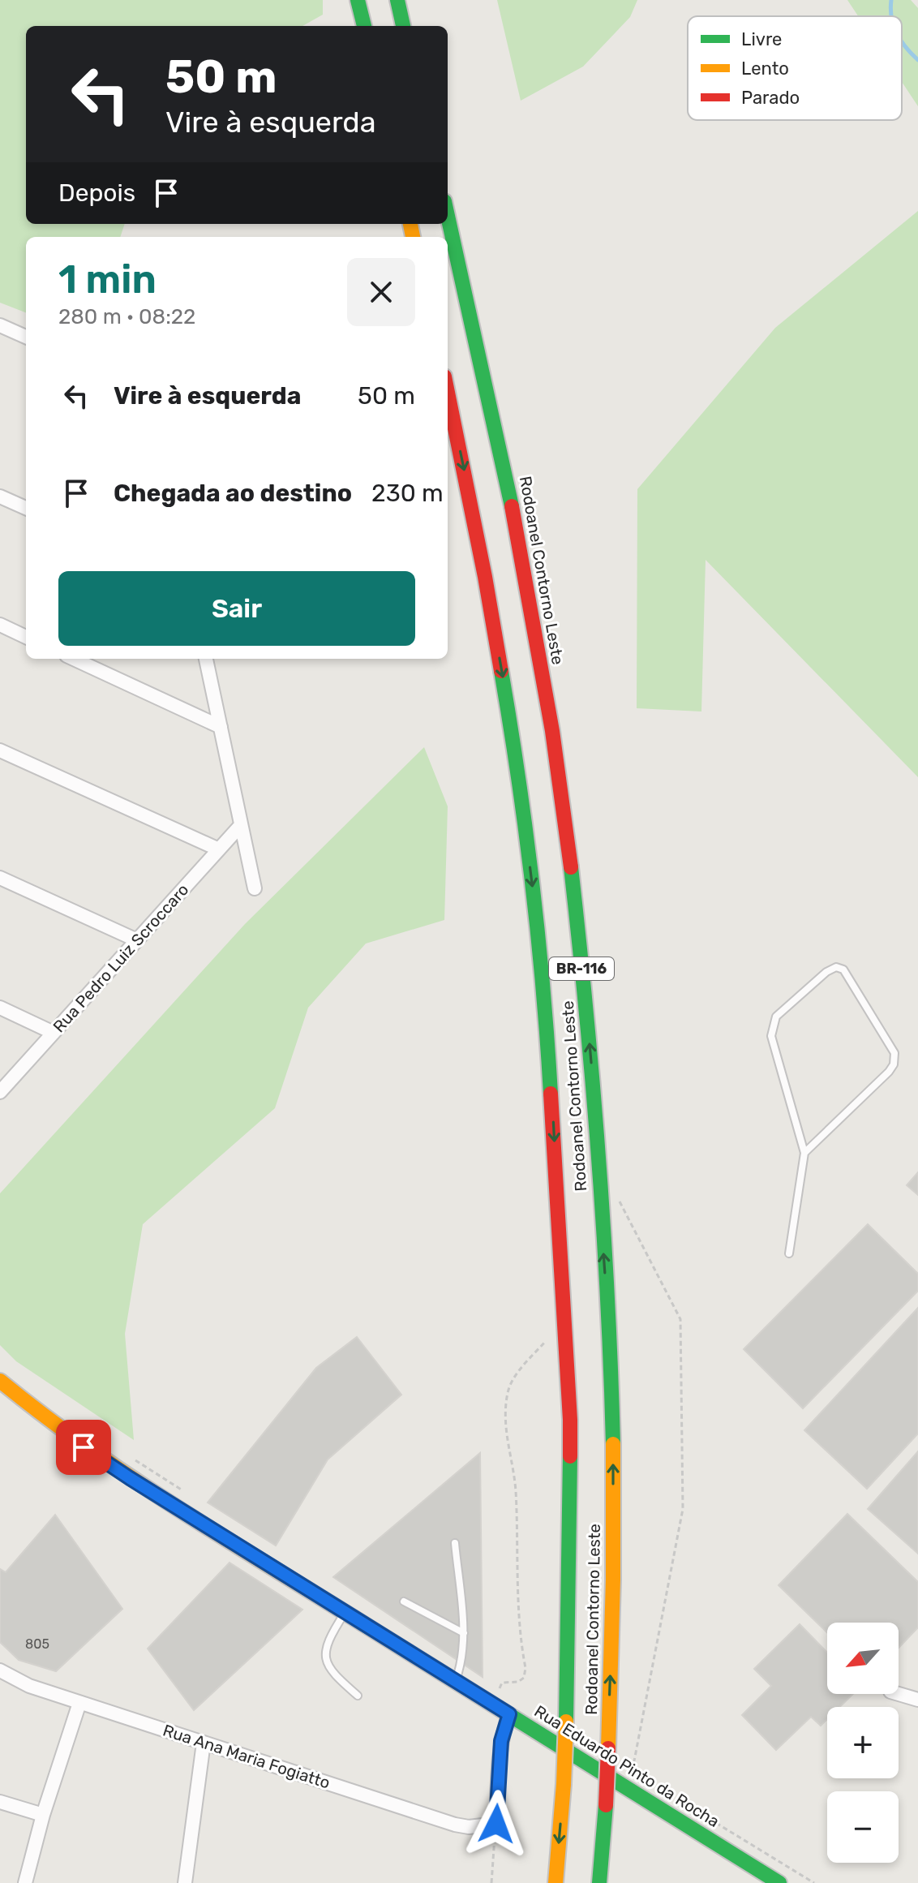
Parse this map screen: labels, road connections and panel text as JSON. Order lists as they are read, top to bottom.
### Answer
{
  "streets": {
    "main road": ["Rodoanel Contorno Leste", "BR-116", "Rua Eduardo Pinto da Rocha"],
    "street": ["Rua Pedro Luiz Scroccaro", "Rua Ana Maria Fogiatto"]
  },
  "house_numbers": ["805"],
  "legend": ["Livre", "Lento", "Parado"],
  "north": "bottom left",
  "page": {
    "turn": ["50 m", "Vire à esquerda"],
    "then": "Depois",
    "heading": ["1 min", "280 m · 08:22"],
    "list": [
      {
        "name": "Vire à esquerda",
        "value": "50 m"
      },
      {
        "name": "Chegada ao destino",
        "value": "230 m"
      }
    ],
    "buttons": "Sair",
    "map_buttons": ["+", "−"]
  }
}
